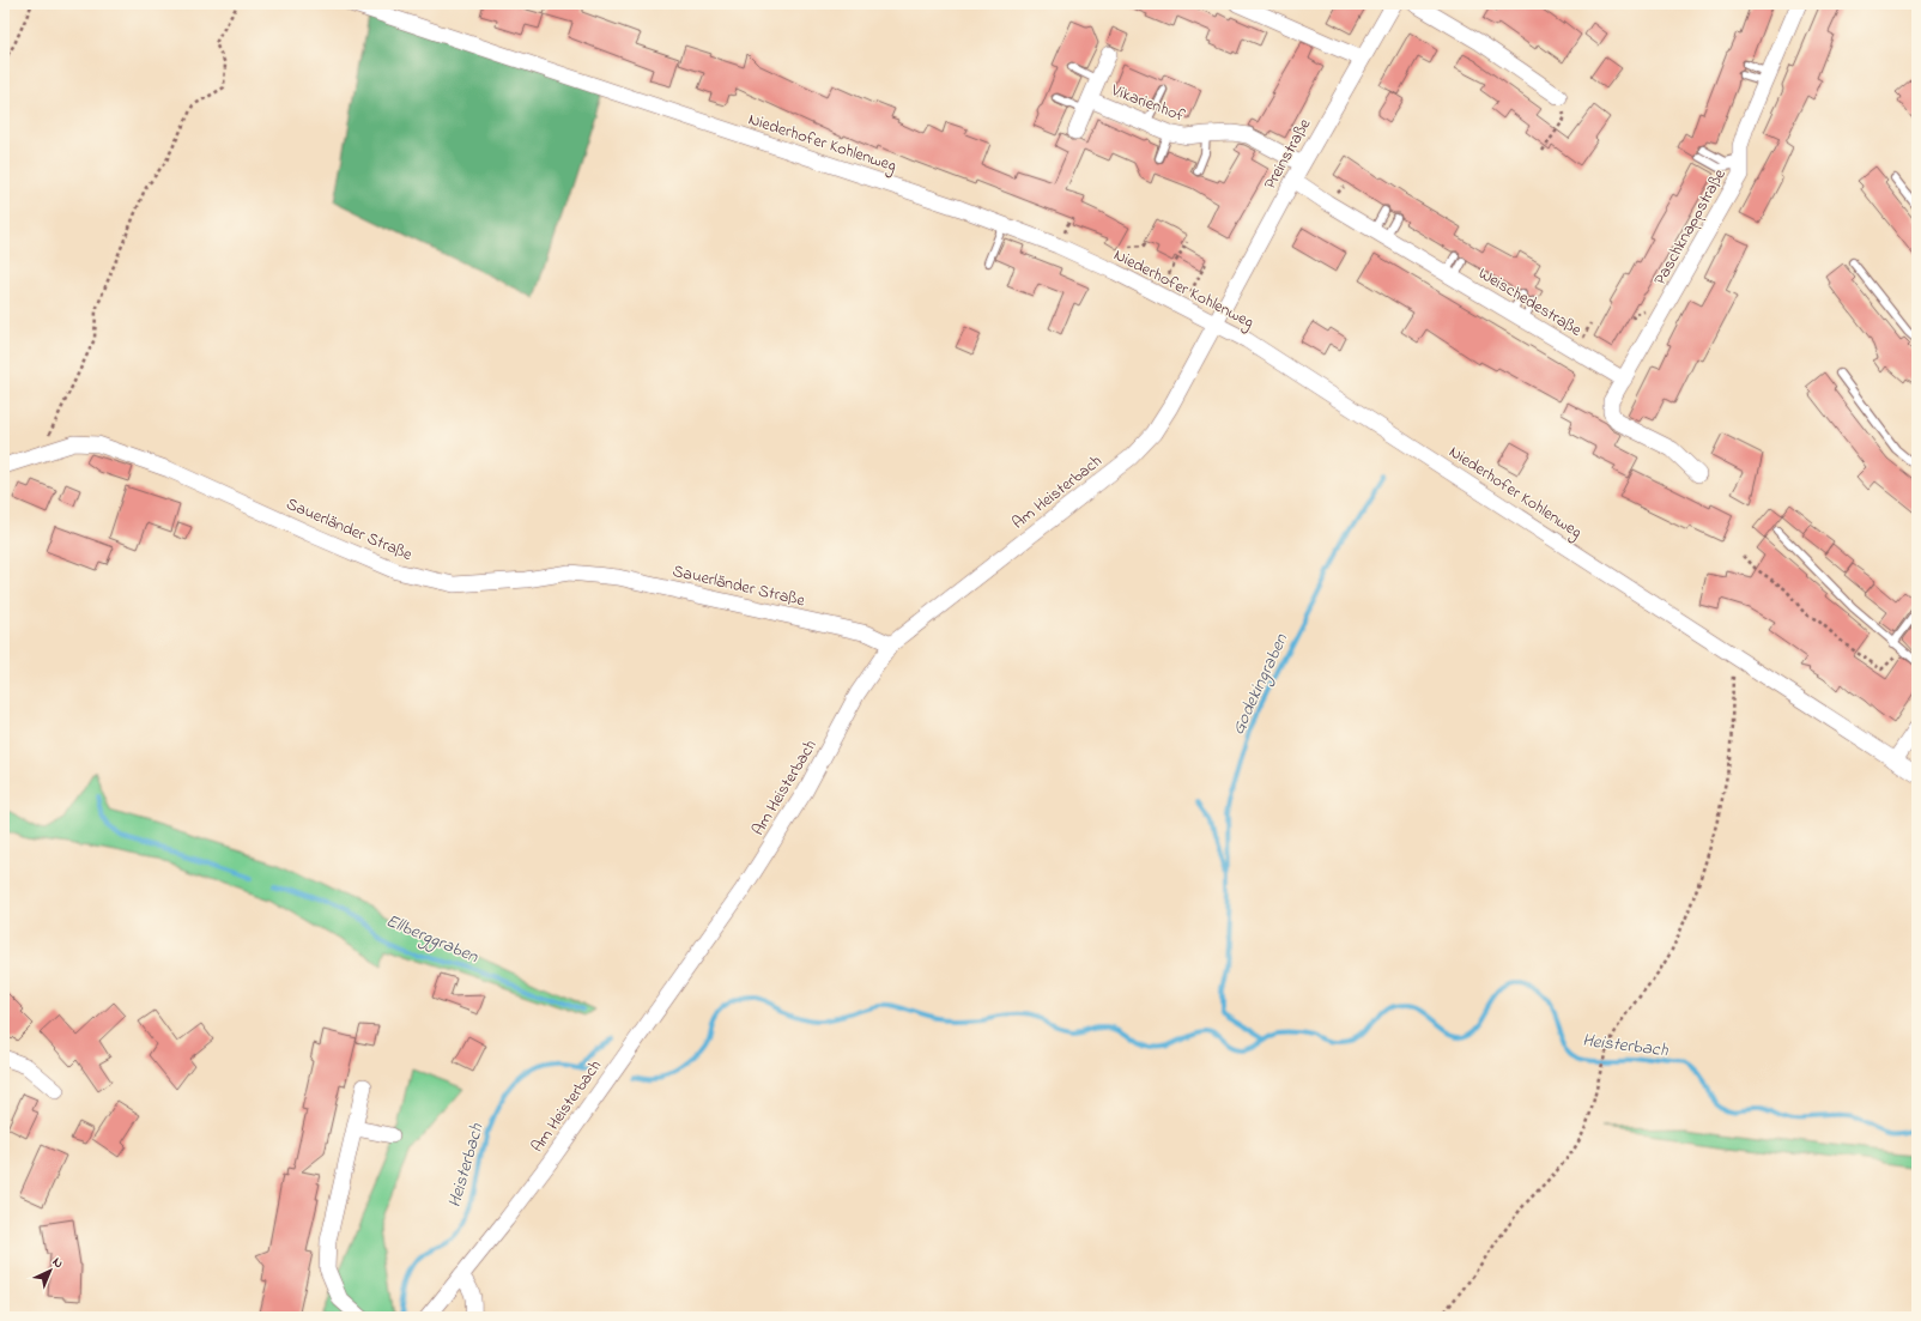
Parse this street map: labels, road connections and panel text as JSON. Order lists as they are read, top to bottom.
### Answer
{
  "streets": {
    "street": [
      "Vikarienhof",
      "Niederhofer Kohlenweg",
      "Preinstraße",
      "Paschknappstraße",
      "Weischedestraße",
      "Am Heisterbach",
      "Sauerländer Straße"
    ]
  },
  "crossings": [
    ["Vikarienhof", "Preinstraße"],
    ["Niederhofer Kohlenweg", "Preinstraße"],
    ["Niederhofer Kohlenweg", "Am Heisterbach"],
    ["Preinstraße", "Weischedestraße"],
    ["Preinstraße", "Am Heisterbach"],
    ["Paschknappstraße", "Weischedestraße"],
    ["Am Heisterbach", "Sauerländer Straße"]
  ],
  "water": ["Godekingraben", "Ellberggraben", "Heisterbach"],
  "north": "top right"
}
